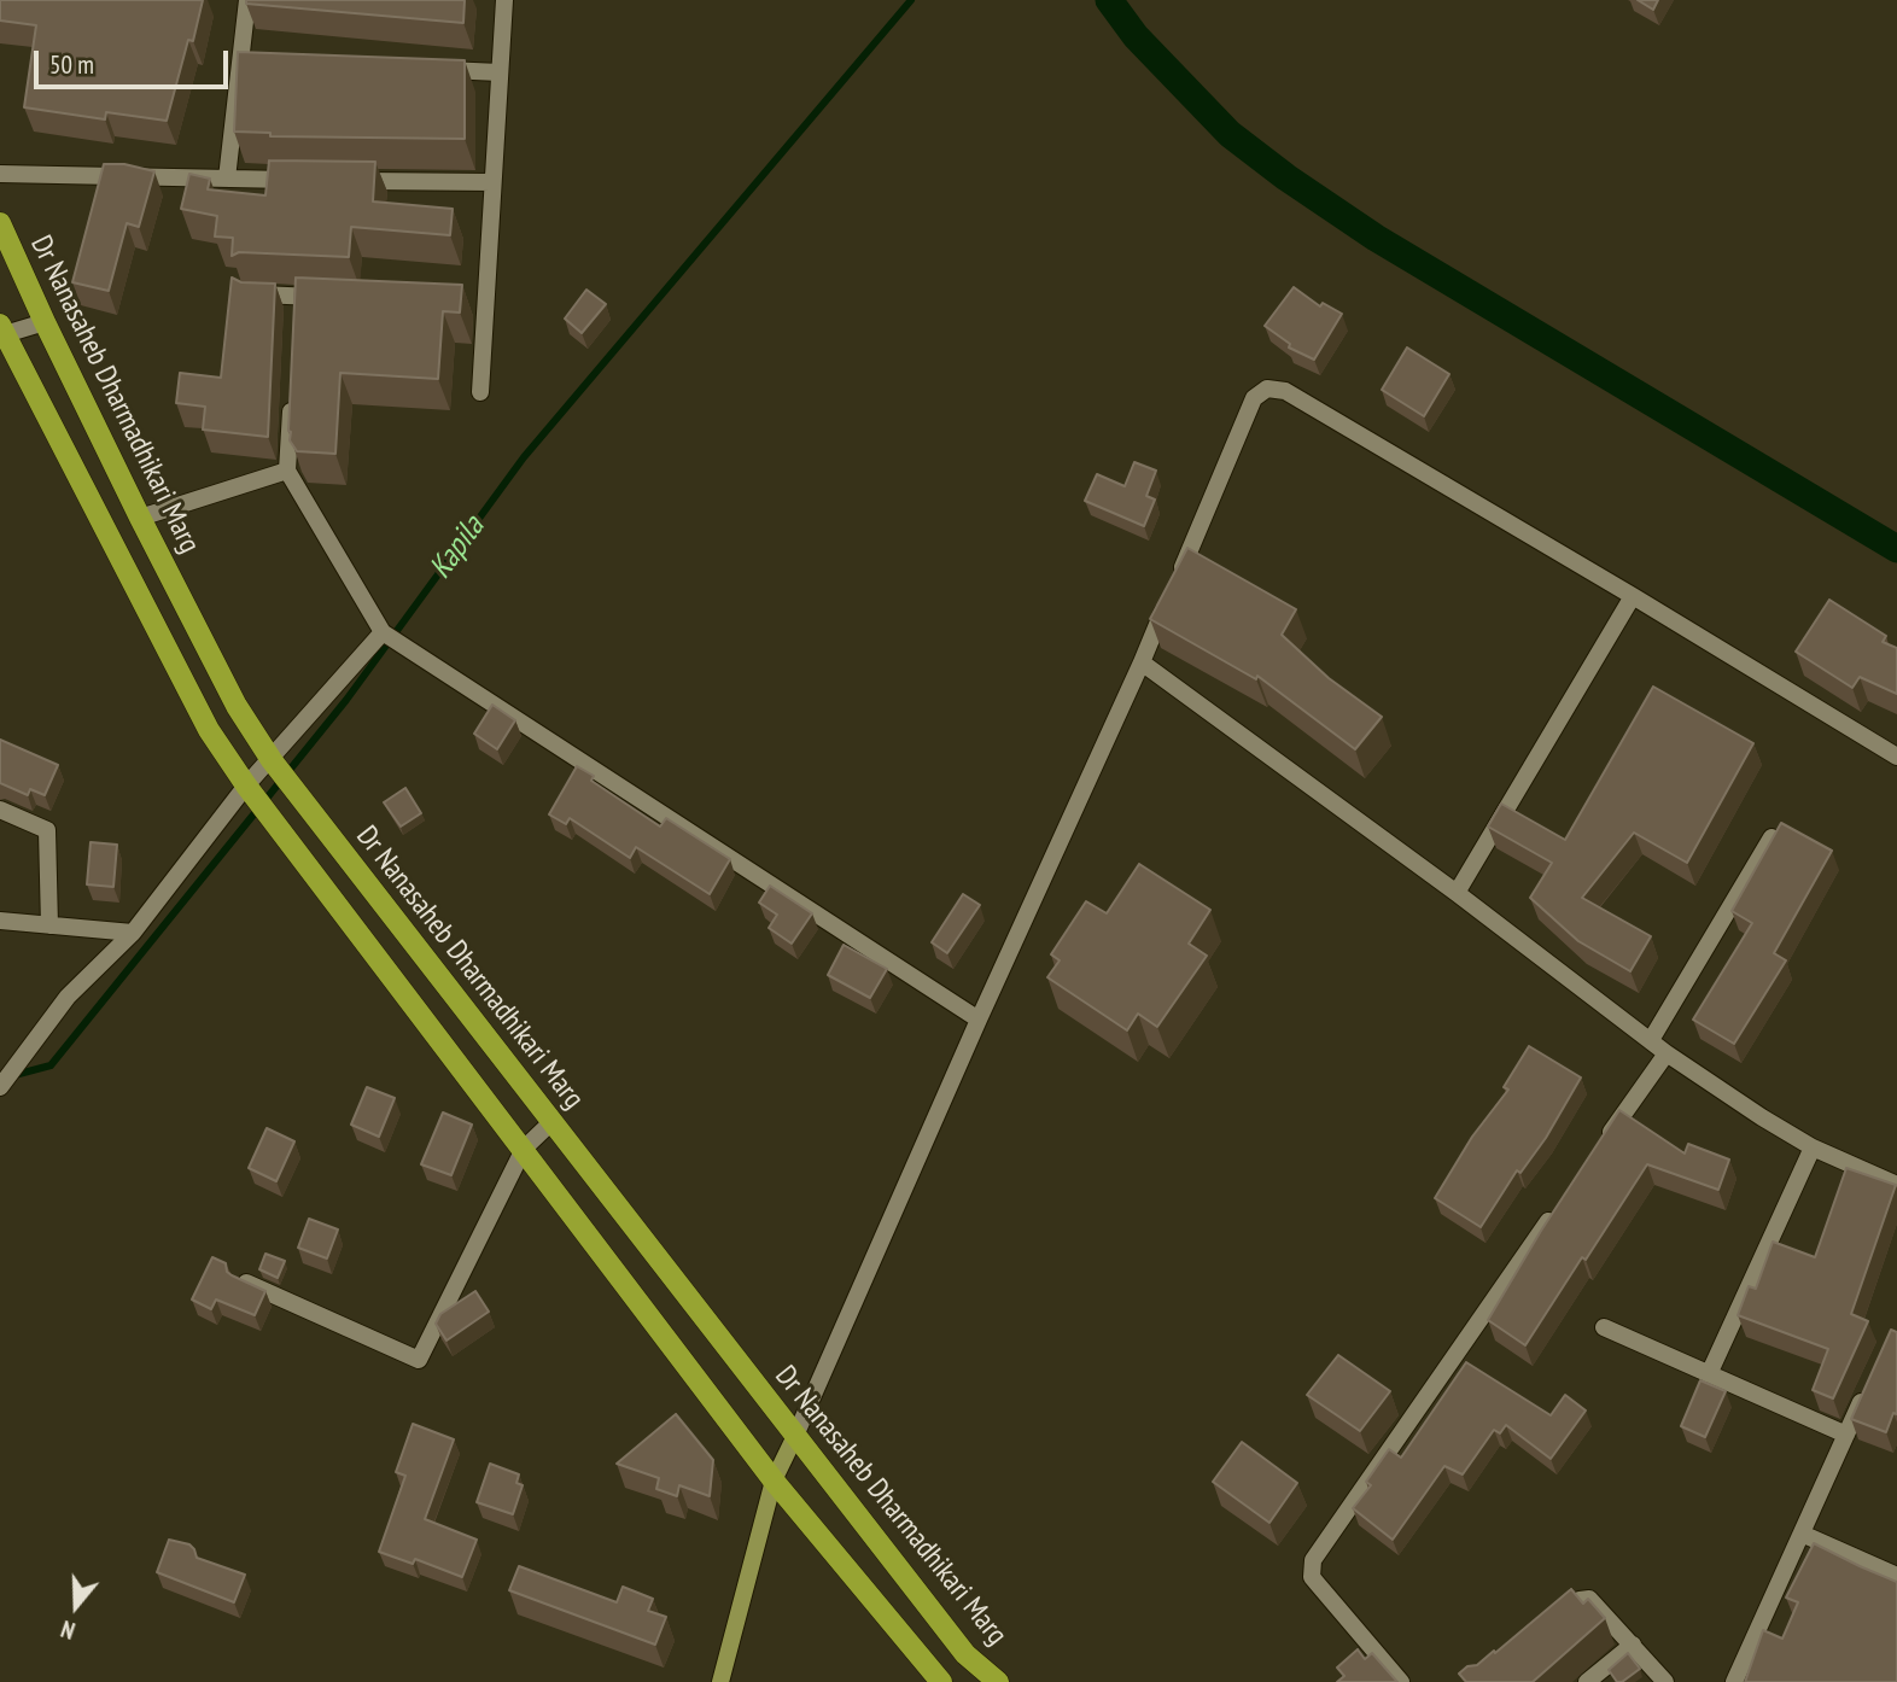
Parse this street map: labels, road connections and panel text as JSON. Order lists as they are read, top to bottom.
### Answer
{
  "streets": {
    "main road": ["Dr Nanasaheb Dharmadhikari Marg"]
  },
  "water": ["Kapila"],
  "scale_bar": "50 m",
  "north": "bottom"
}
